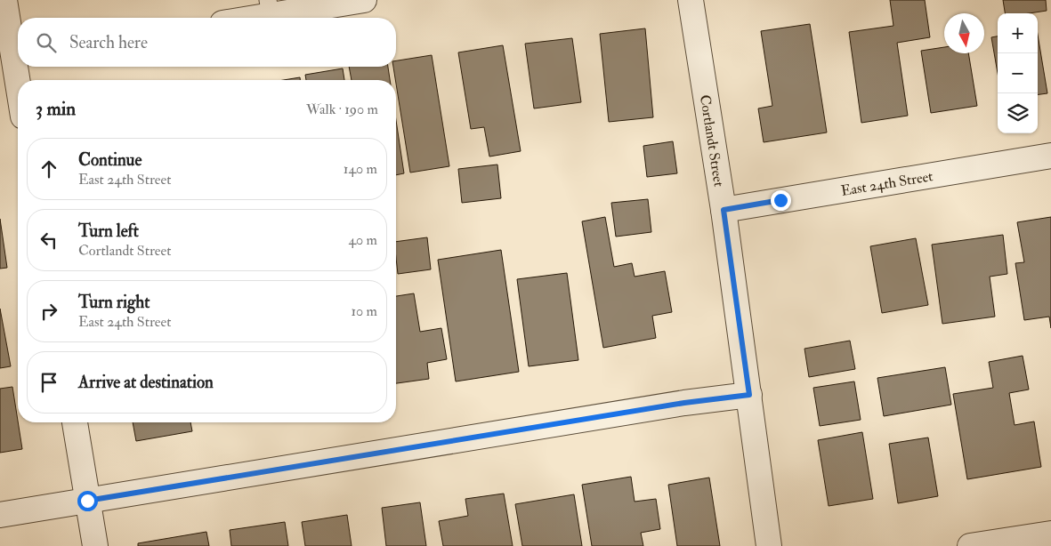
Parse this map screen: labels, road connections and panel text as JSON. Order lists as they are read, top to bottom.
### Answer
{
  "streets": {
    "street": ["Cortlandt Street", "East 24th Street"]
  },
  "crossings": [
    ["Cortlandt Street", "East 24th Street"]
  ],
  "north": "bottom",
  "page": {
    "map_buttons": ["+", "−"],
    "search": "Search here",
    "heading": ["3 min", "Walk · 190 m"],
    "list": [
      ["Continue", "East 24th Street", "140 m"],
      ["Turn left", "Cortlandt Street", "40 m"],
      ["Turn right", "East 24th Street", "10 m"],
      "Arrive at destination"
    ]
  }
}
